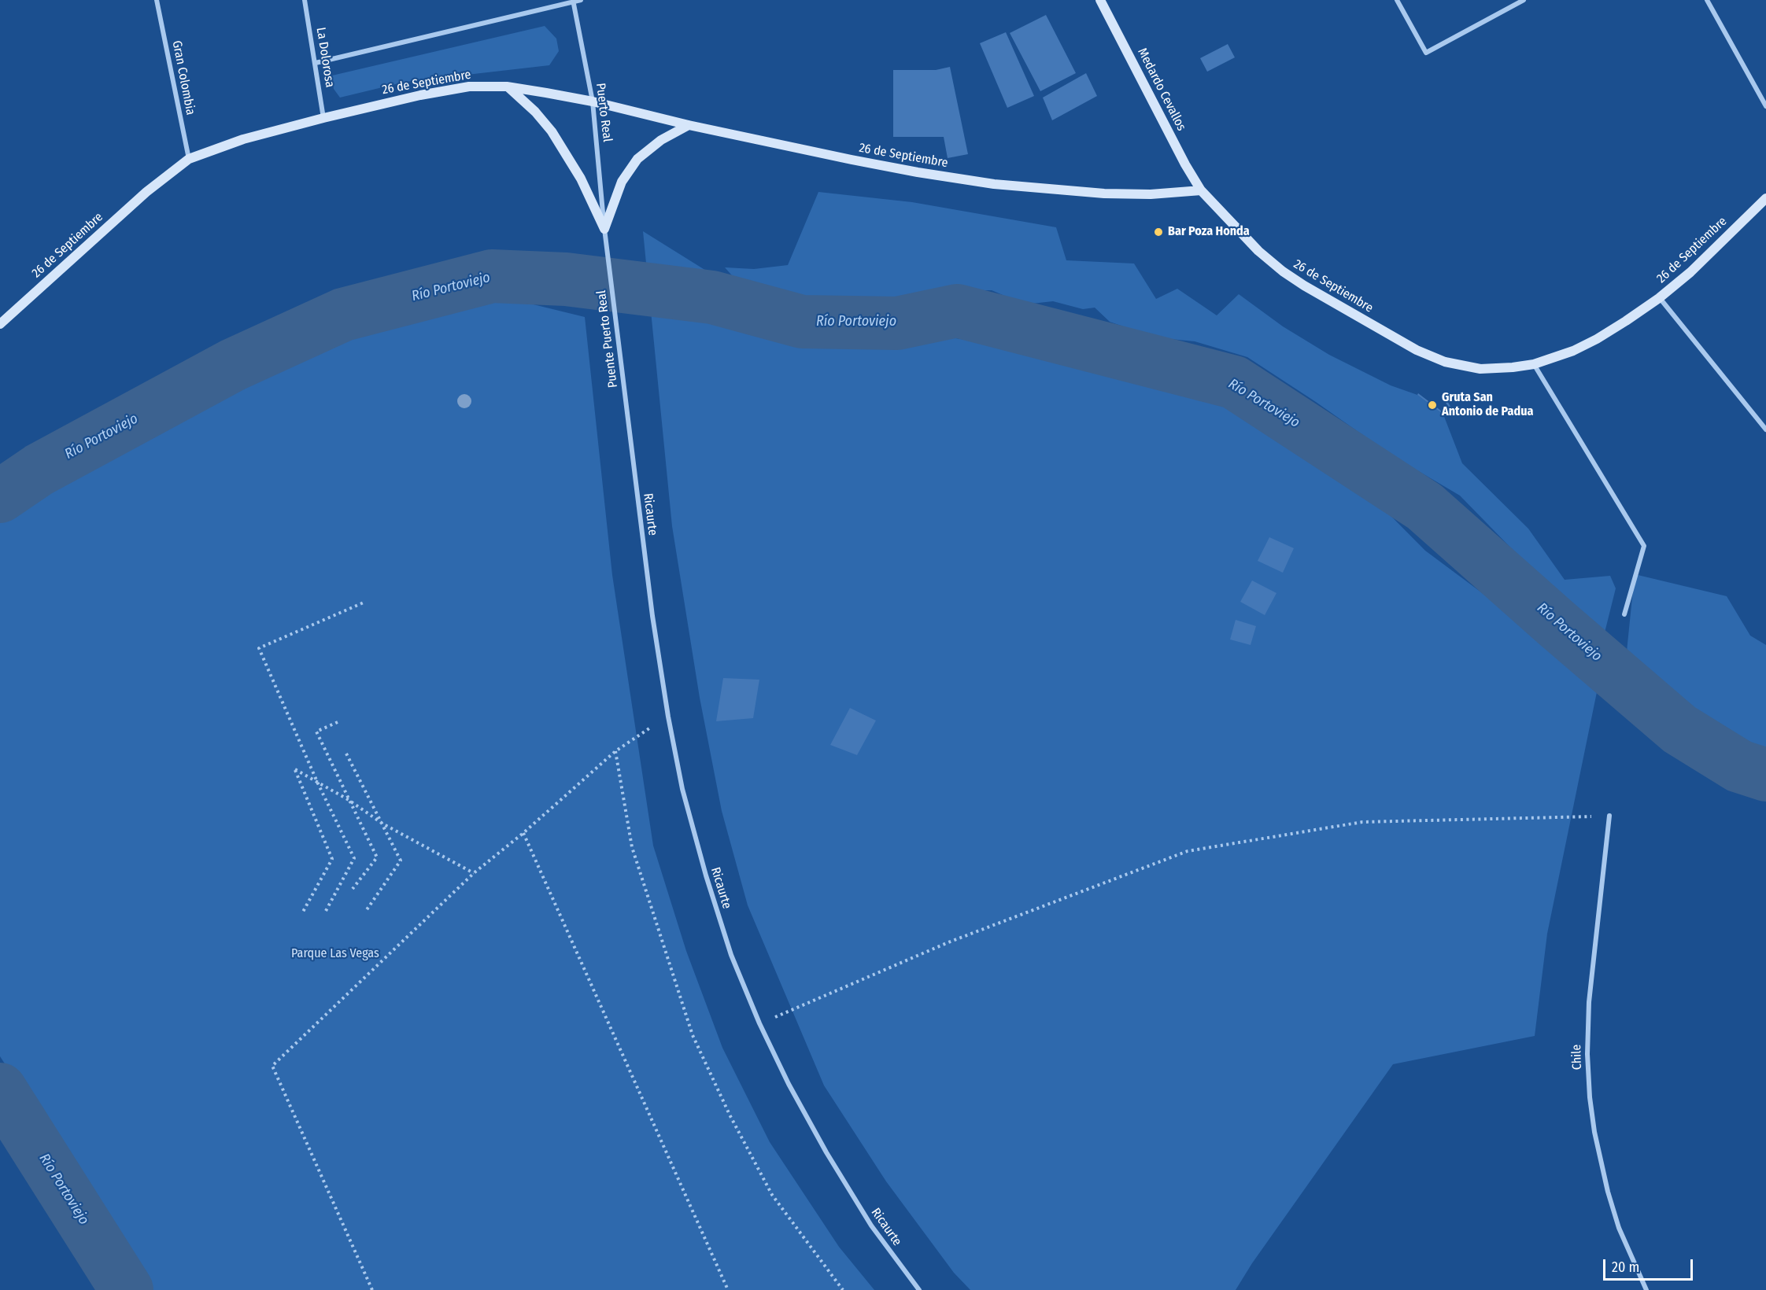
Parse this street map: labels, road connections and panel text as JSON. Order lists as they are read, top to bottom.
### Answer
{
  "streets": {
    "street": [
      "La Dolorosa",
      "Gran Colombia",
      "26 de Septiembre",
      "Medardo Cevallos",
      "Puerto Real",
      "Puente Puerto Real",
      "Ricaurte",
      "Chile"
    ]
  },
  "crossings": [
    ["La Dolorosa", "26 de Septiembre"],
    ["Gran Colombia", "26 de Septiembre"],
    ["26 de Septiembre", "Medardo Cevallos"],
    ["26 de Septiembre", "Puerto Real"],
    ["Puerto Real", "Puente Puerto Real"],
    ["Puente Puerto Real", "Ricaurte"]
  ],
  "water": ["Río Portoviejo"],
  "parks": ["Parque Las Vegas"],
  "places": ["Bar Poza Honda", "Gruta San Antonio de Padua"],
  "scale_bar": "20 m"
}
